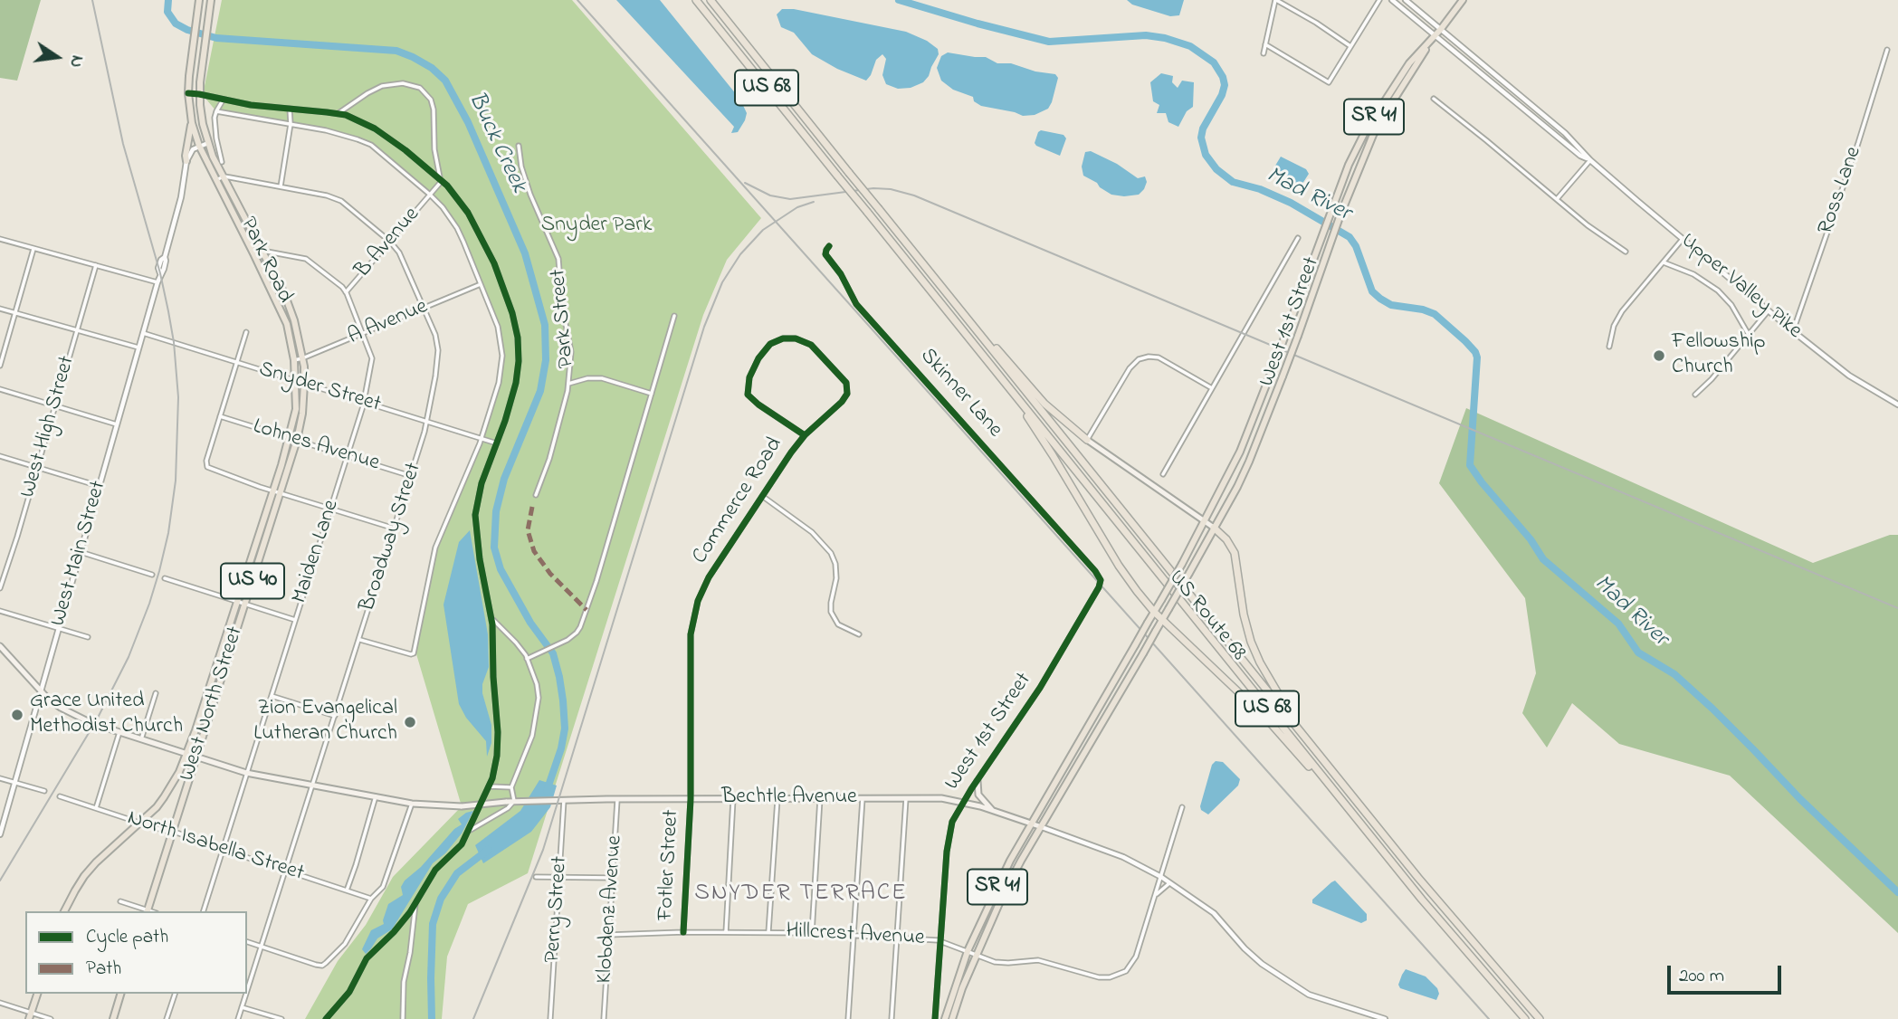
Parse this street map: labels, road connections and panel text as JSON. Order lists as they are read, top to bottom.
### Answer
{
  "streets": {
    "highway": ["US 68", "US Route 68"],
    "main road": [
      "SR 41",
      "Park Road",
      "West 1st Street",
      "US 40",
      "West North Street",
      "Bechtle Avenue"
    ],
    "street": [
      "Ross Lane",
      "B Avenue",
      "Upper Valley Pike",
      "Park Street",
      "A Avenue",
      "Snyder Street",
      "Skinner Lane",
      "West High Street",
      "Lohnes Avenue",
      "Commerce Road",
      "Broadway Street",
      "Maiden Lane",
      "West Main Street",
      "North Isabella Street",
      "Fotler Street",
      "Perry Street",
      "Klobdenz Avenue",
      "Hillcrest Avenue"
    ]
  },
  "crossings": [
    ["Ross Lane", "Upper Valley Pike"],
    ["B Avenue", "Broadway Street"],
    ["B Avenue", "Maiden Lane"],
    ["Park Road", "A Avenue"],
    ["Park Road", "Snyder Street"],
    ["Park Road", "Broadway Street"],
    ["Park Road", "Maiden Lane"],
    ["Park Road", "US 40"],
    ["Park Road", "West North Street"],
    ["Upper Valley Pike", "West 1st Street"],
    ["West 1st Street", "Skinner Lane"],
    ["West 1st Street", "Bechtle Avenue"],
    ["West 1st Street", "Hillcrest Avenue"],
    ["A Avenue", "Broadway Street"],
    ["A Avenue", "Maiden Lane"],
    ["Snyder Street", "Broadway Street"],
    ["Snyder Street", "Maiden Lane"],
    ["Snyder Street", "West Main Street"],
    ["Snyder Street", "West North Street"],
    ["Lohnes Avenue", "Broadway Street"],
    ["Lohnes Avenue", "Maiden Lane"],
    ["Lohnes Avenue", "West North Street"],
    ["Commerce Road", "Bechtle Avenue"],
    ["Commerce Road", "Fotler Street"],
    ["Broadway Street", "Bechtle Avenue"],
    ["Broadway Street", "North Isabella Street"],
    ["Maiden Lane", "Bechtle Avenue"],
    ["Maiden Lane", "North Isabella Street"],
    ["West Main Street", "Bechtle Avenue"],
    ["US 40", "West North Street"],
    ["US 40", "Bechtle Avenue"],
    ["US 40", "North Isabella Street"],
    ["West North Street", "Bechtle Avenue"],
    ["West North Street", "North Isabella Street"],
    ["Bechtle Avenue", "Fotler Street"],
    ["Bechtle Avenue", "Perry Street"],
    ["Bechtle Avenue", "Klobdenz Avenue"],
    ["Bechtle Avenue", "Hillcrest Avenue"],
    ["Fotler Street", "Hillcrest Avenue"],
    ["Klobdenz Avenue", "Hillcrest Avenue"]
  ],
  "districts": ["SNYDER TERRACE"],
  "water": ["Buck Creek", "Mad River"],
  "parks": ["Snyder Park"],
  "places": ["Fellowship Church", "Grace United Methodist Church", "Zion Evangelical Lutheran Church"],
  "legend": ["Cycle path", "Path"],
  "scale_bar": "200 m",
  "north": "right"
}
